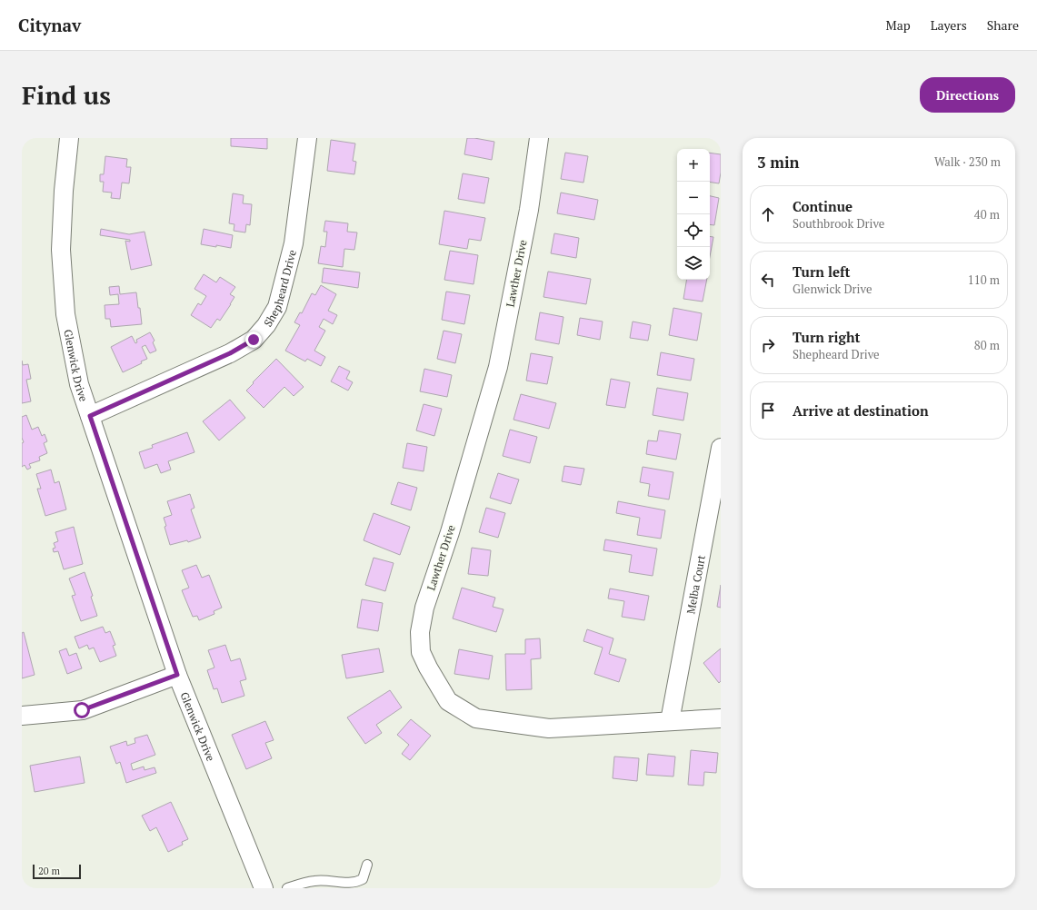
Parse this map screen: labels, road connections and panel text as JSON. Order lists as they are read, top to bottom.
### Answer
{
  "streets": {
    "street": [
      "Lawther Drive",
      "Shepheard Drive",
      "Glenwick Drive",
      "Melba Court"
    ]
  },
  "crossings": [
    ["Lawther Drive", "Melba Court"],
    ["Shepheard Drive", "Glenwick Drive"]
  ],
  "scale_bar": "20 m",
  "page": {
    "header": "Citynav",
    "nav": ["Map", "Layers", "Share"],
    "buttons": "Directions",
    "title": "Find us",
    "heading": ["3 min", "Walk · 230 m"],
    "map_buttons": ["+", "−"],
    "list": [
      ["Continue", "Southbrook Drive", "40 m"],
      ["Turn left", "Glenwick Drive", "110 m"],
      ["Turn right", "Shepheard Drive", "80 m"],
      "Arrive at destination"
    ],
    "scale": "20 m"
  }
}
